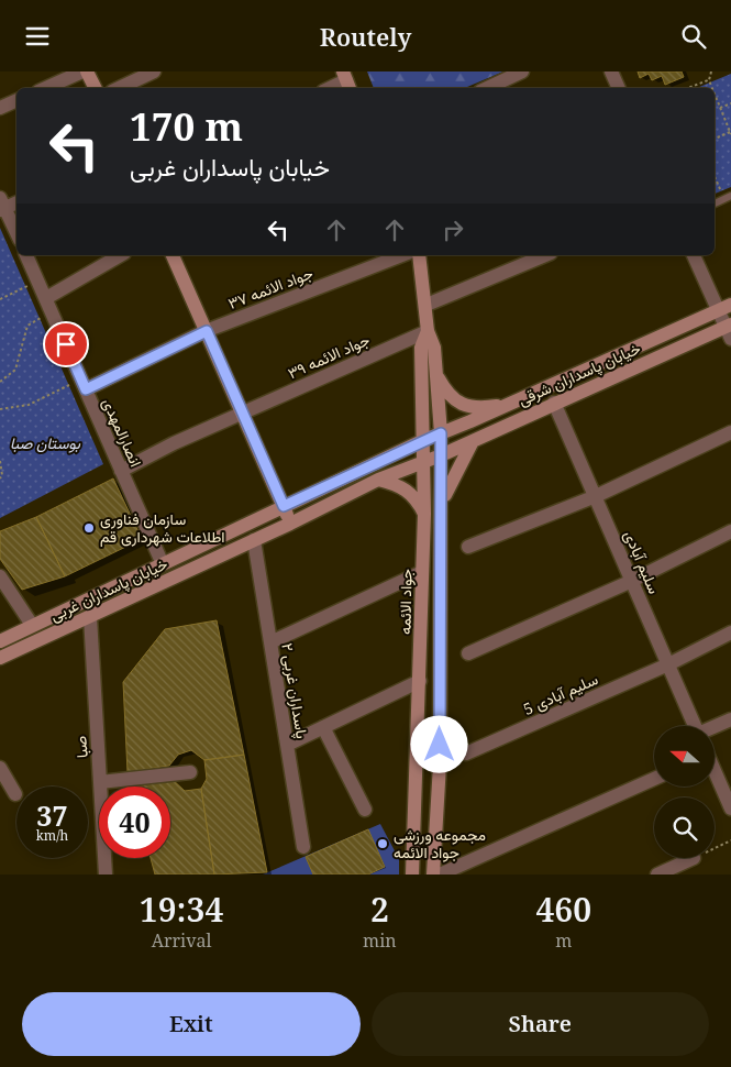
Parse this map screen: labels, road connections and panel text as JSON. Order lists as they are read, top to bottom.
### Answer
{
  "streets": {
    "street": [
      "جواد الائمه ۳۷",
      "جواد الائمه ۳۹",
      "خیابان پاسداران شرقی",
      "انصارالمهدی",
      "سلیم آبادی",
      "خیابان پاسداران غربی",
      "جواد الائمه",
      "پاسداران غربی ۲",
      "سلیم آبادی 5",
      "صبا"
    ]
  },
  "crossings": [
    ["جواد الائمه ۳۷", "انصارالمهدی"],
    ["جواد الائمه ۳۹", "انصارالمهدی"],
    ["جواد الائمه ۳۹", "جواد الائمه"],
    ["خیابان پاسداران شرقی", "سلیم آبادی"],
    ["خیابان پاسداران شرقی", "خیابان پاسداران غربی"],
    ["خیابان پاسداران شرقی", "جواد الائمه"],
    ["انصارالمهدی", "خیابان پاسداران غربی"],
    ["سلیم آبادی", "سلیم آبادی 5"],
    ["خیابان پاسداران غربی", "جواد الائمه"],
    ["خیابان پاسداران غربی", "پاسداران غربی ۲"],
    ["خیابان پاسداران غربی", "صبا"]
  ],
  "parks": ["بوستان صبا"],
  "places": ["سازمان فناوری اطلاعات شهرداری قم", "مجموعه ورزشی جواد الائمه"],
  "north": "left",
  "page": {
    "header": "Routely",
    "turn": ["170 m", "خیابان پاسداران غربی"],
    "speed": "37 km/h",
    "limit": "40",
    "eta": [
      "19:34",
      "Arrival",
      "2",
      "min",
      "460",
      "m"
    ],
    "buttons": ["Exit", "Share"]
  }
}
